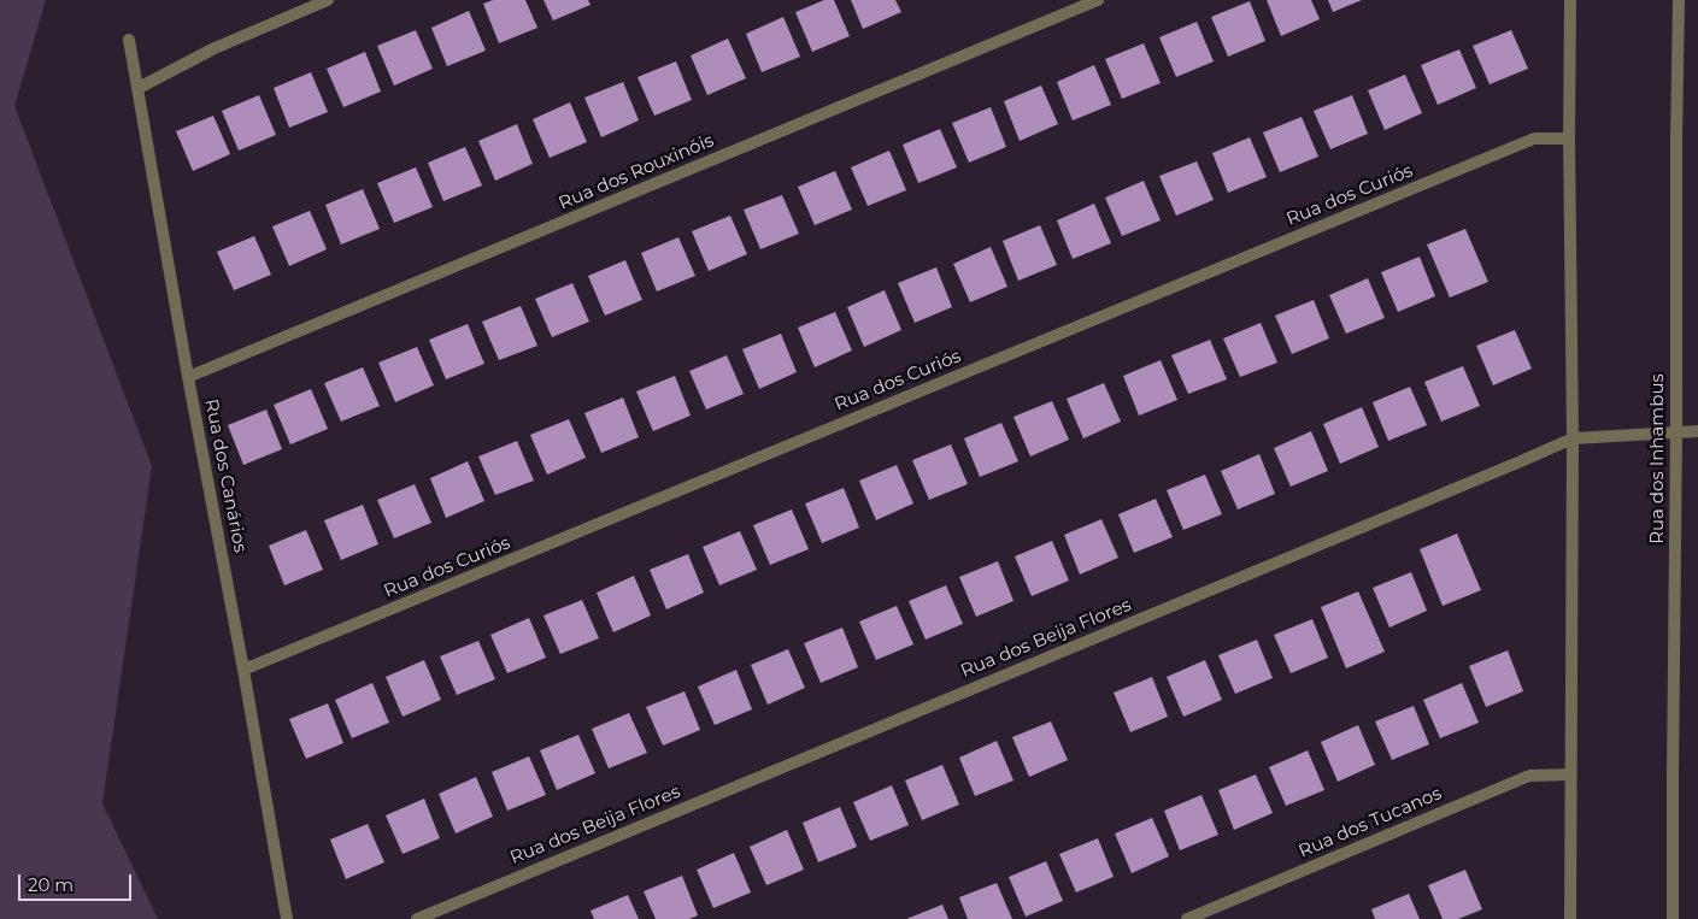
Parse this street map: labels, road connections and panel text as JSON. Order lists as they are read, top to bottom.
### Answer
{
  "streets": {
    "street": [
      "Rua dos Rouxinóis",
      "Rua dos Curiós",
      "Rua dos Inhambus",
      "Rua dos Canários",
      "Rua dos Beija Flores",
      "Rua dos Tucanos"
    ]
  },
  "crossings": [
    ["Rua dos Rouxinóis", "Rua dos Canários"],
    ["Rua dos Curiós", "Rua dos Canários"],
    ["Rua dos Inhambus", "Rua dos Beija Flores"]
  ],
  "scale_bar": "20 m"
}
